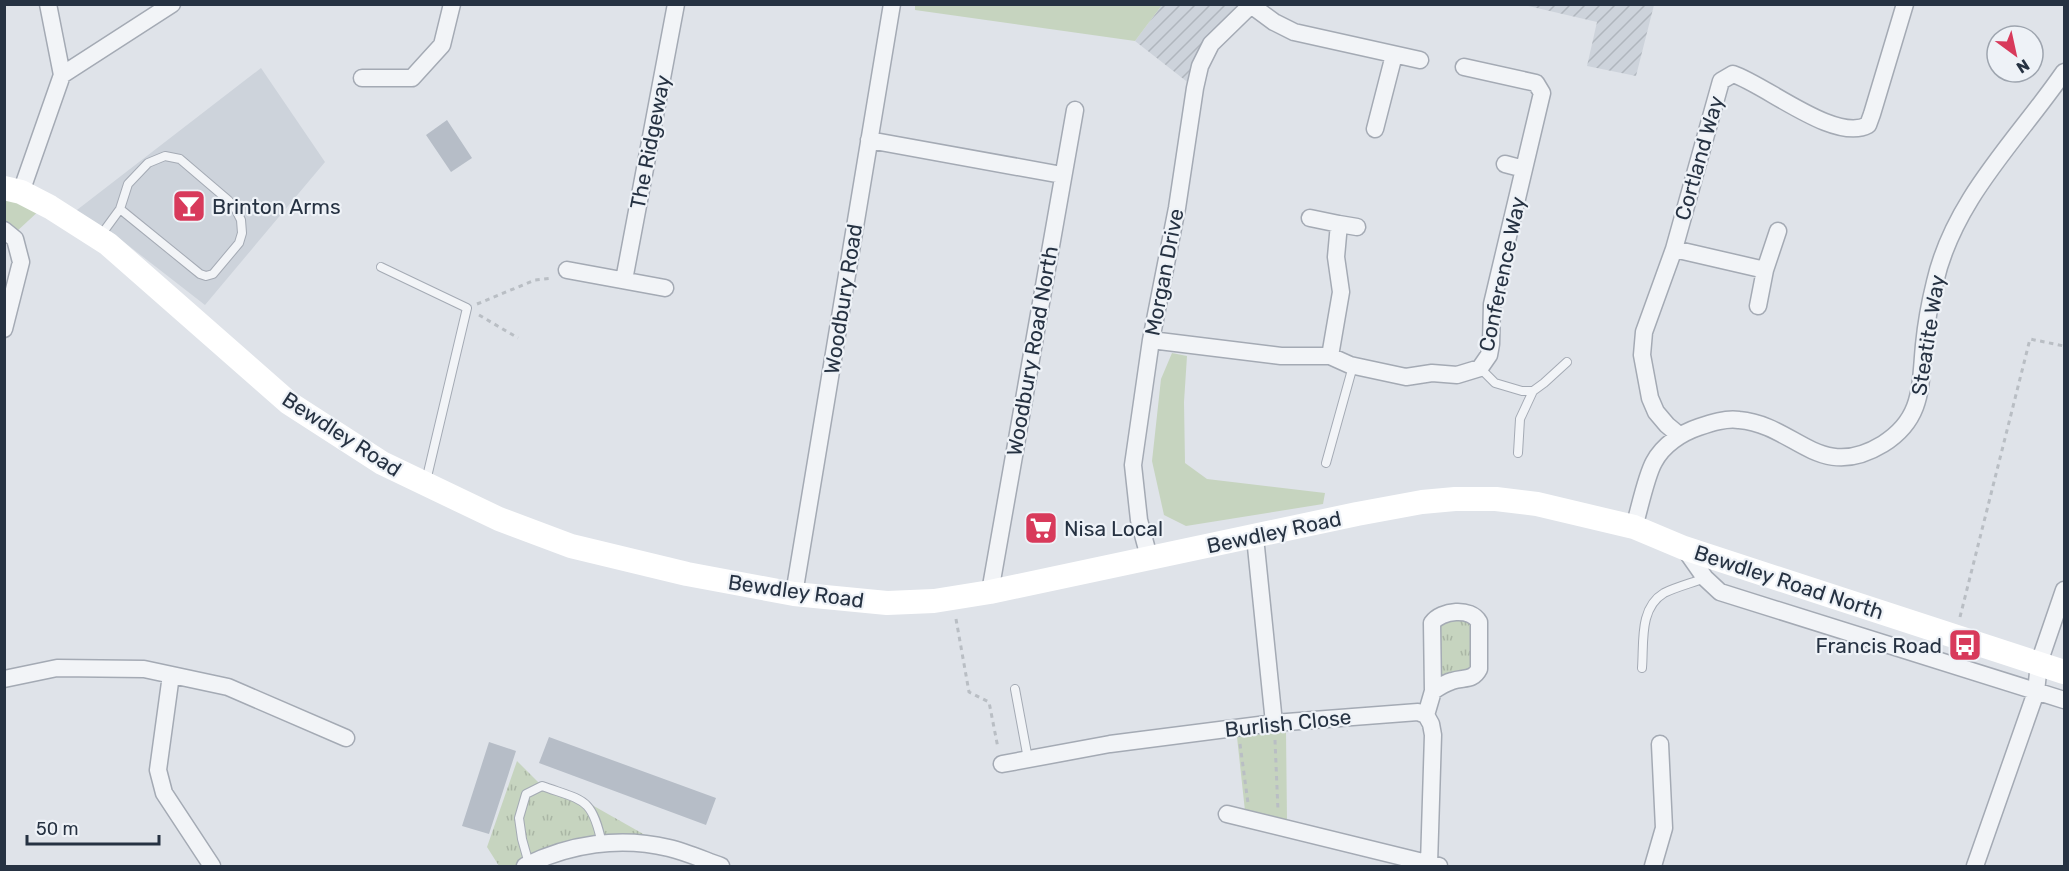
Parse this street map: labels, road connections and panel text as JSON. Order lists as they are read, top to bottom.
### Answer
{
  "streets": {
    "main road": ["Bewdley Road", "Bewdley Road North"],
    "street": [
      "The Ridgeway",
      "Cortland Way",
      "Morgan Drive",
      "Conference Way",
      "Woodbury Road",
      "Steatite Way",
      "Woodbury Road North",
      "Burlish Close"
    ]
  },
  "crossings": [
    ["Cortland Way", "Steatite Way"],
    ["Morgan Drive", "Conference Way"],
    ["Morgan Drive", "Bewdley Road"],
    ["Woodbury Road", "Bewdley Road"],
    ["Steatite Way", "Bewdley Road"],
    ["Woodbury Road North", "Bewdley Road"],
    ["Bewdley Road", "Bewdley Road North"]
  ],
  "places": {
    "bar": ["Brinton Arms"],
    "supermarket": ["Nisa Local"],
    "bus stop": ["Francis Road"]
  },
  "scale_bar": "50 m",
  "north": "bottom right"
}
